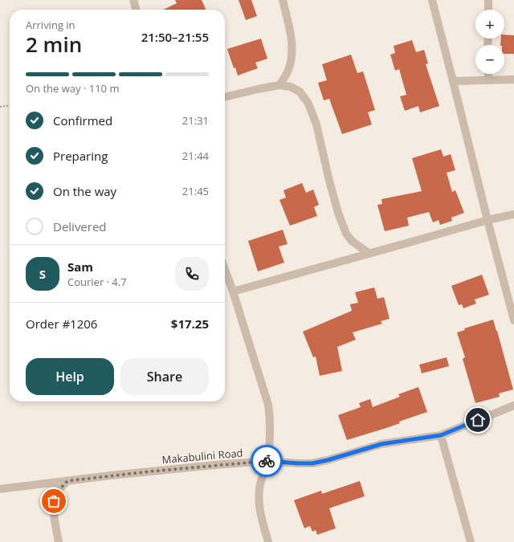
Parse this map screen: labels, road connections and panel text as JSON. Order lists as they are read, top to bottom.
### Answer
{
  "streets": {
    "street": ["Makabulini Road"]
  },
  "page": {
    "map_buttons": ["+", "−"],
    "heading": ["2 min", "Arriving in", "21:50–21:55"],
    "panel": [
      "Sam",
      "Courier · 4.7",
      "Order #1206",
      "$17.25"
    ],
    "bar": "On the way · 110 m",
    "list": [
      ["Confirmed", "21:31"],
      ["Preparing", "21:44"],
      ["On the way", "21:45"],
      "Delivered"
    ],
    "round": "S",
    "buttons": ["Help", "Share"]
  }
}
